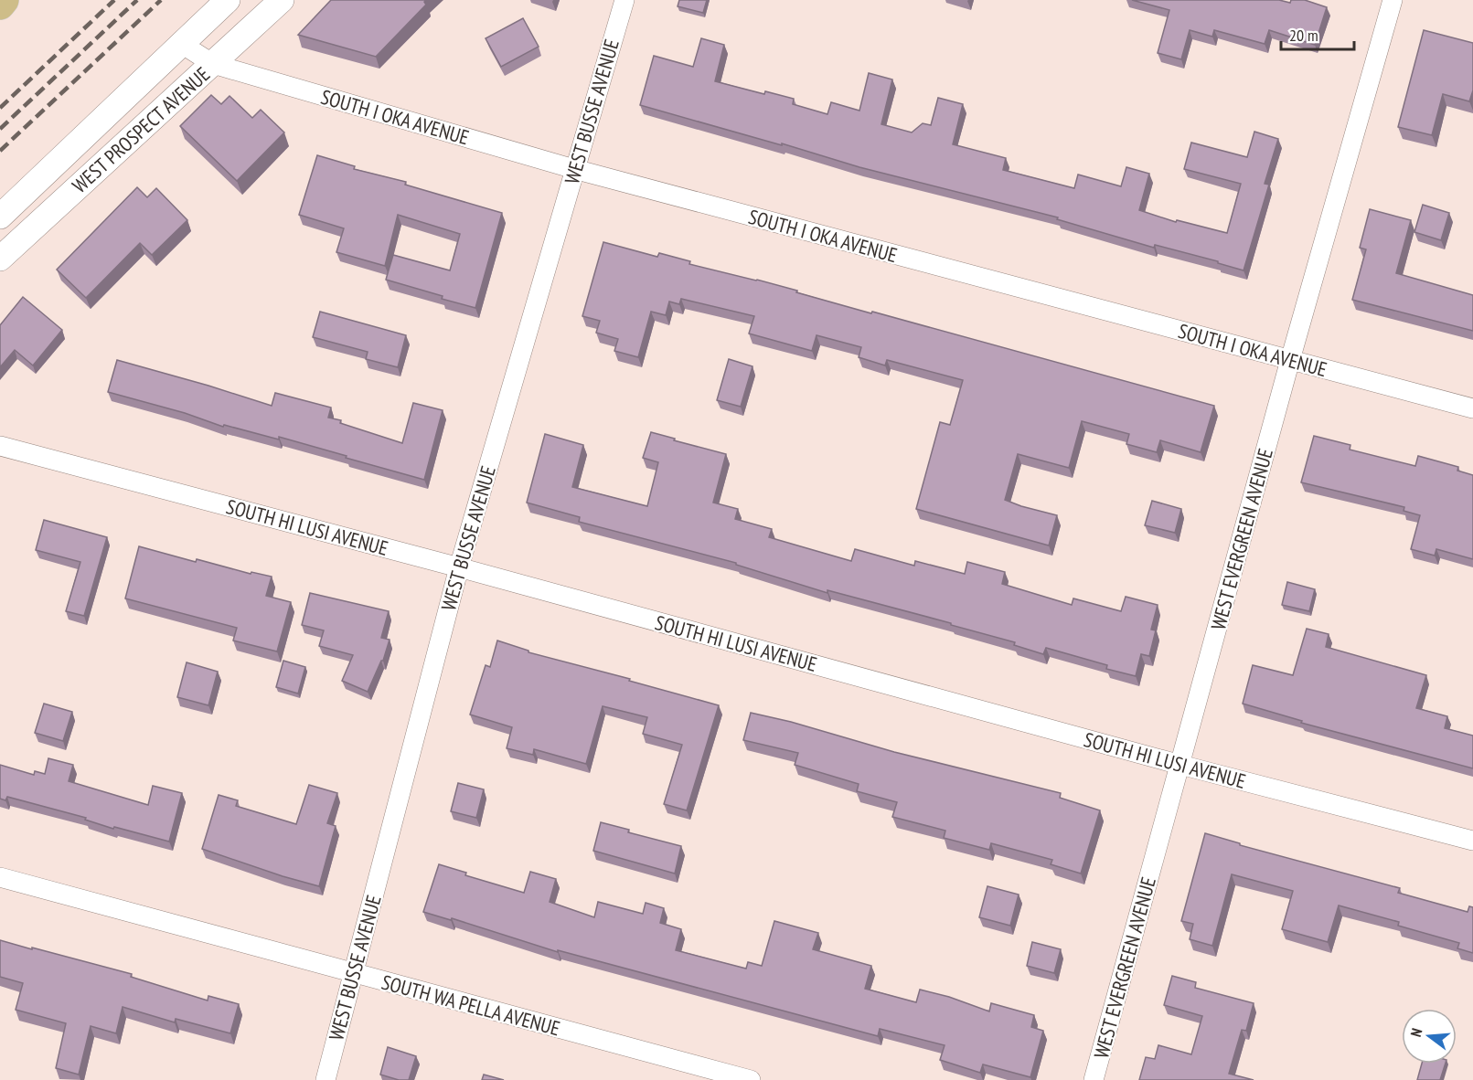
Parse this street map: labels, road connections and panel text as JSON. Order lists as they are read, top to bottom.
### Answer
{
  "streets": {
    "street": [
      "WEST BUSSE AVENUE",
      "SOUTH I OKA AVENUE",
      "WEST PROSPECT AVENUE",
      "SOUTH HI LUSI AVENUE",
      "WEST EVERGREEN AVENUE",
      "SOUTH WA PELLA AVENUE"
    ]
  },
  "crossings": [
    ["WEST BUSSE AVENUE", "SOUTH I OKA AVENUE"],
    ["WEST BUSSE AVENUE", "SOUTH HI LUSI AVENUE"],
    ["WEST BUSSE AVENUE", "SOUTH WA PELLA AVENUE"],
    ["SOUTH I OKA AVENUE", "WEST PROSPECT AVENUE"],
    ["SOUTH I OKA AVENUE", "WEST EVERGREEN AVENUE"],
    ["SOUTH HI LUSI AVENUE", "WEST EVERGREEN AVENUE"]
  ],
  "scale_bar": "20 m",
  "north": "left"
}
